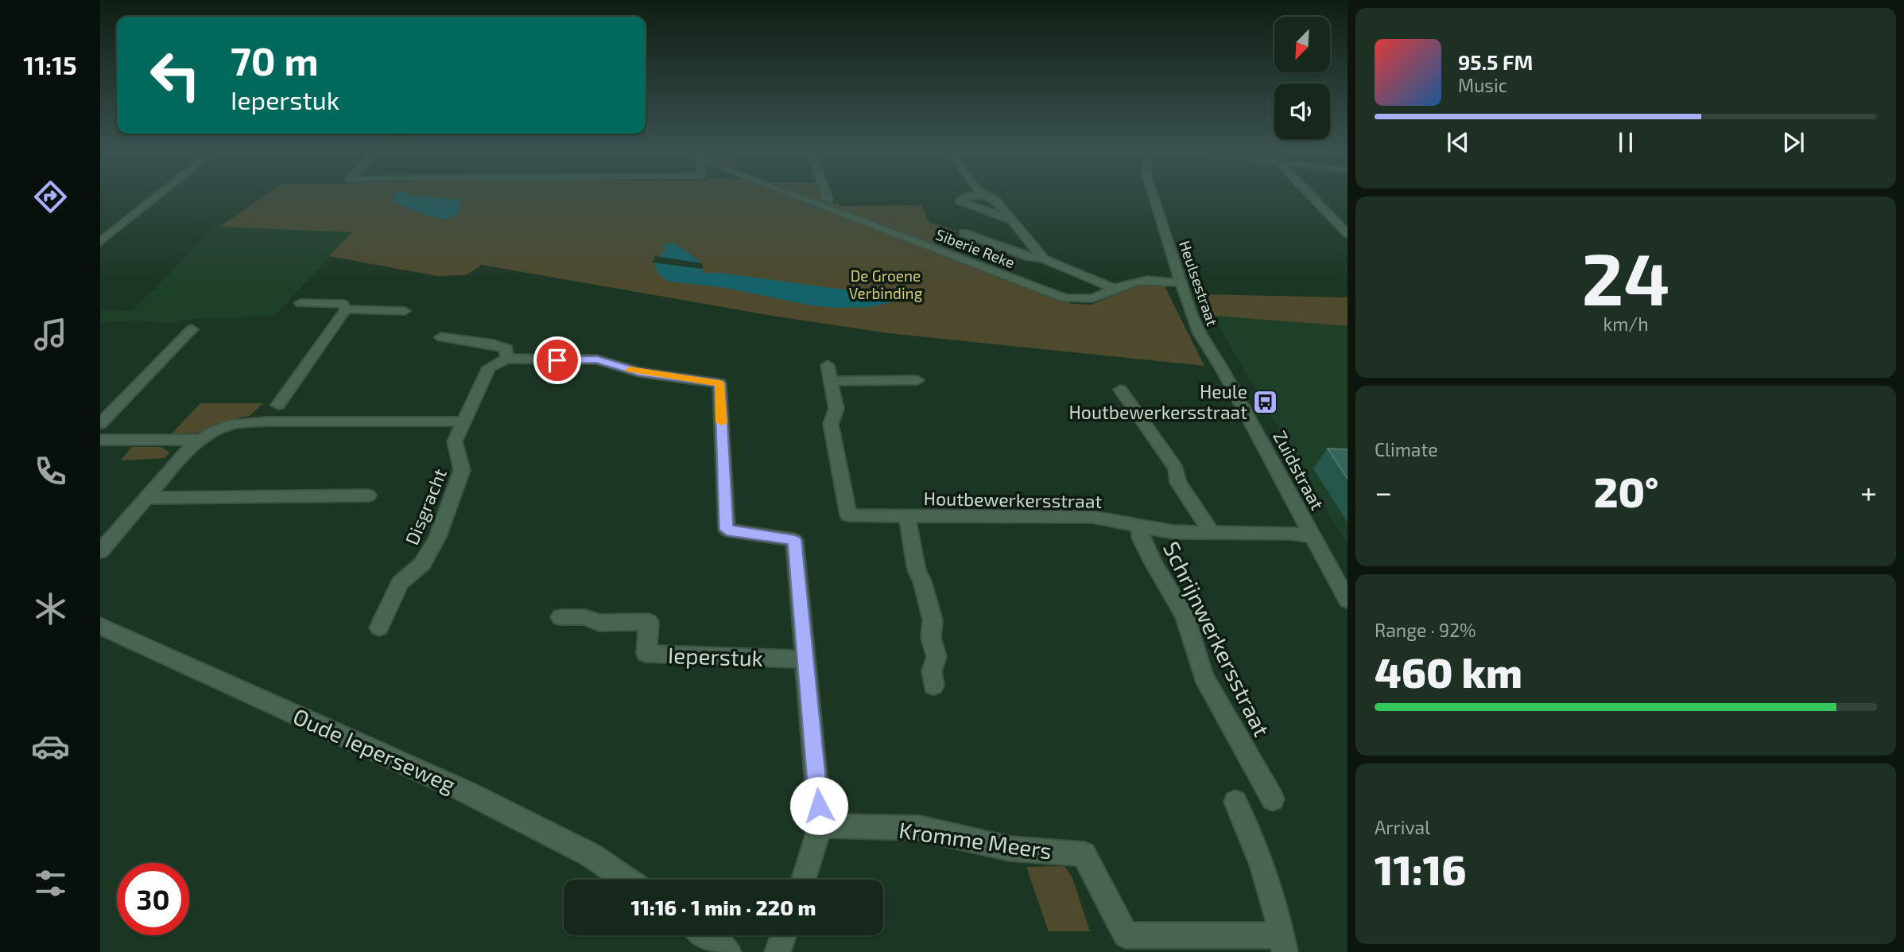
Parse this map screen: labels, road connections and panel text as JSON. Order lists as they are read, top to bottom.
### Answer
{
  "streets": {
    "street": [
      "Siberie Reke",
      "Heulsestraat",
      "Zuidstraat",
      "Houtbewerkersstraat",
      "Disgracht",
      "Schrijnwerkersstraat",
      "Ieperstuk",
      "Oude Ieperseweg",
      "Kromme Meers"
    ]
  },
  "crossings": [
    ["Siberie Reke", "Heulsestraat"],
    ["Heulsestraat", "Zuidstraat"],
    ["Zuidstraat", "Houtbewerkersstraat"],
    ["Houtbewerkersstraat", "Schrijnwerkersstraat"]
  ],
  "parks": ["De Groene Verbinding"],
  "places": {
    "bus stop": ["Heule Houtbewerkersstraat"]
  },
  "north": "bottom left",
  "page": {
    "tabs": "11:15",
    "turn": ["70 m", "Ieperstuk"],
    "song": ["95.5 FM", "Music"],
    "tile": [
      ["24", "km/h"],
      "Climate",
      ["Range · 92%", "460 km"],
      ["Arrival", "11:16"]
    ],
    "heat": ["−", "20°", "+"],
    "limit": "30",
    "trip": "11:16 · 1 min · 220 m"
  }
}
